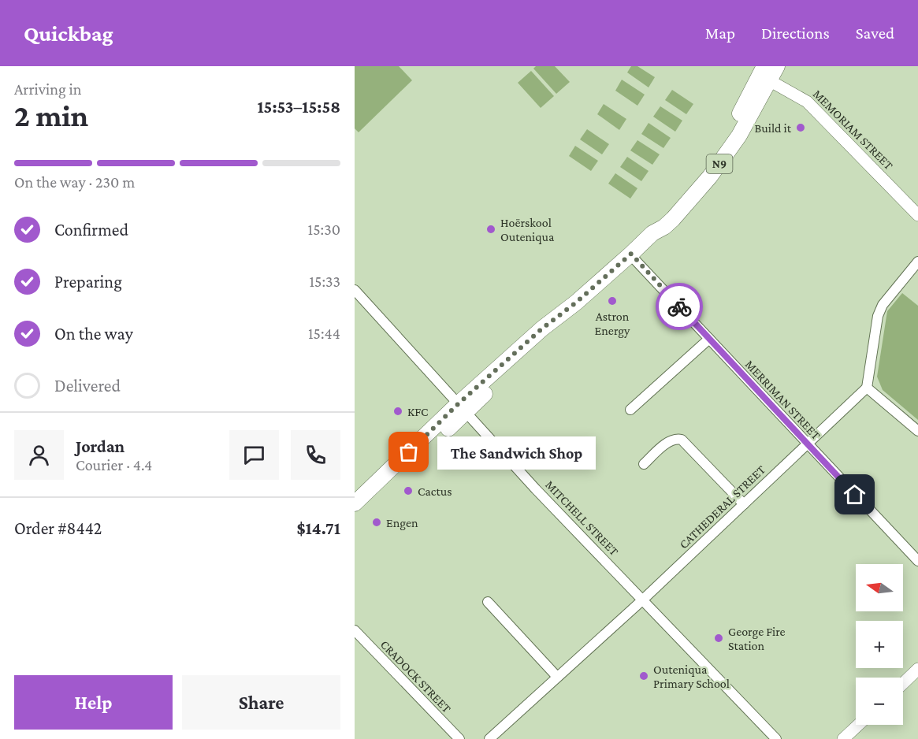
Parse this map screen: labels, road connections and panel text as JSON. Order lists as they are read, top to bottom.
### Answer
{
  "streets": {
    "highway": ["N9"],
    "street": [
      "MEMORIAM STREET",
      "MERRIMAN STREET",
      "CATHEDERAL STREET",
      "MITCHELL STREET",
      "CRADOCK STREET"
    ]
  },
  "crossings": [
    ["MEMORIAM STREET", "N9"],
    ["N9", "MERRIMAN STREET"],
    ["N9", "MITCHELL STREET"],
    ["MERRIMAN STREET", "CATHEDERAL STREET"],
    ["CATHEDERAL STREET", "MITCHELL STREET"]
  ],
  "places": [
    "Build it",
    "Hoërskool Outeniqua",
    "Astron Energy",
    "KFC",
    "The Sandwich Shop",
    "Cactus",
    "Engen",
    "George Fire Station",
    "Outeniqua Primary School"
  ],
  "north": "left",
  "page": {
    "header": "Quickbag",
    "nav": ["Map", "Directions", "Saved"],
    "heading": ["2 min", "Arriving in", "15:53–15:58"],
    "panel": [
      "Jordan",
      "Courier · 4.4",
      "Order #8442",
      "$14.71"
    ],
    "bar": "On the way · 230 m",
    "list": [
      ["Confirmed", "15:30"],
      ["Preparing", "15:33"],
      ["On the way", "15:44"],
      "Delivered"
    ],
    "bubble": "The Sandwich Shop",
    "map_buttons": ["+", "−"],
    "buttons": ["Help", "Share"]
  }
}
